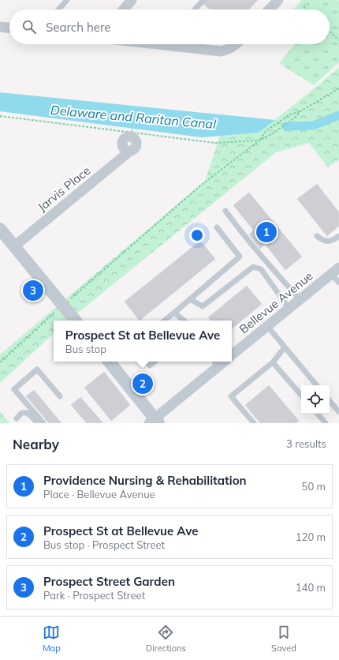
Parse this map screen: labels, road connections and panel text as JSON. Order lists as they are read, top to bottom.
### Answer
{
  "streets": {
    "street": ["Jarvis Place", "Bellevue Avenue"]
  },
  "water": ["Delaware and Raritan Canal"],
  "page": {
    "search": "Search here",
    "pins": ["1", "3", "2"],
    "popup": ["Prospect St at Bellevue Ave", "Bus stop"],
    "heading": ["Nearby", "3 results"],
    "list": [
      {
        "mark": "1",
        "name": "Providence Nursing & Rehabilitation",
        "note": "Place · Bellevue Avenue",
        "value": "50 m"
      },
      {
        "mark": "2",
        "name": "Prospect St at Bellevue Ave",
        "note": "Bus stop · Prospect Street",
        "value": "120 m"
      },
      {
        "mark": "3",
        "name": "Prospect Street Garden",
        "note": "Park · Prospect Street",
        "value": "140 m"
      }
    ],
    "nav": ["Map", "Directions", "Saved"]
  }
}
